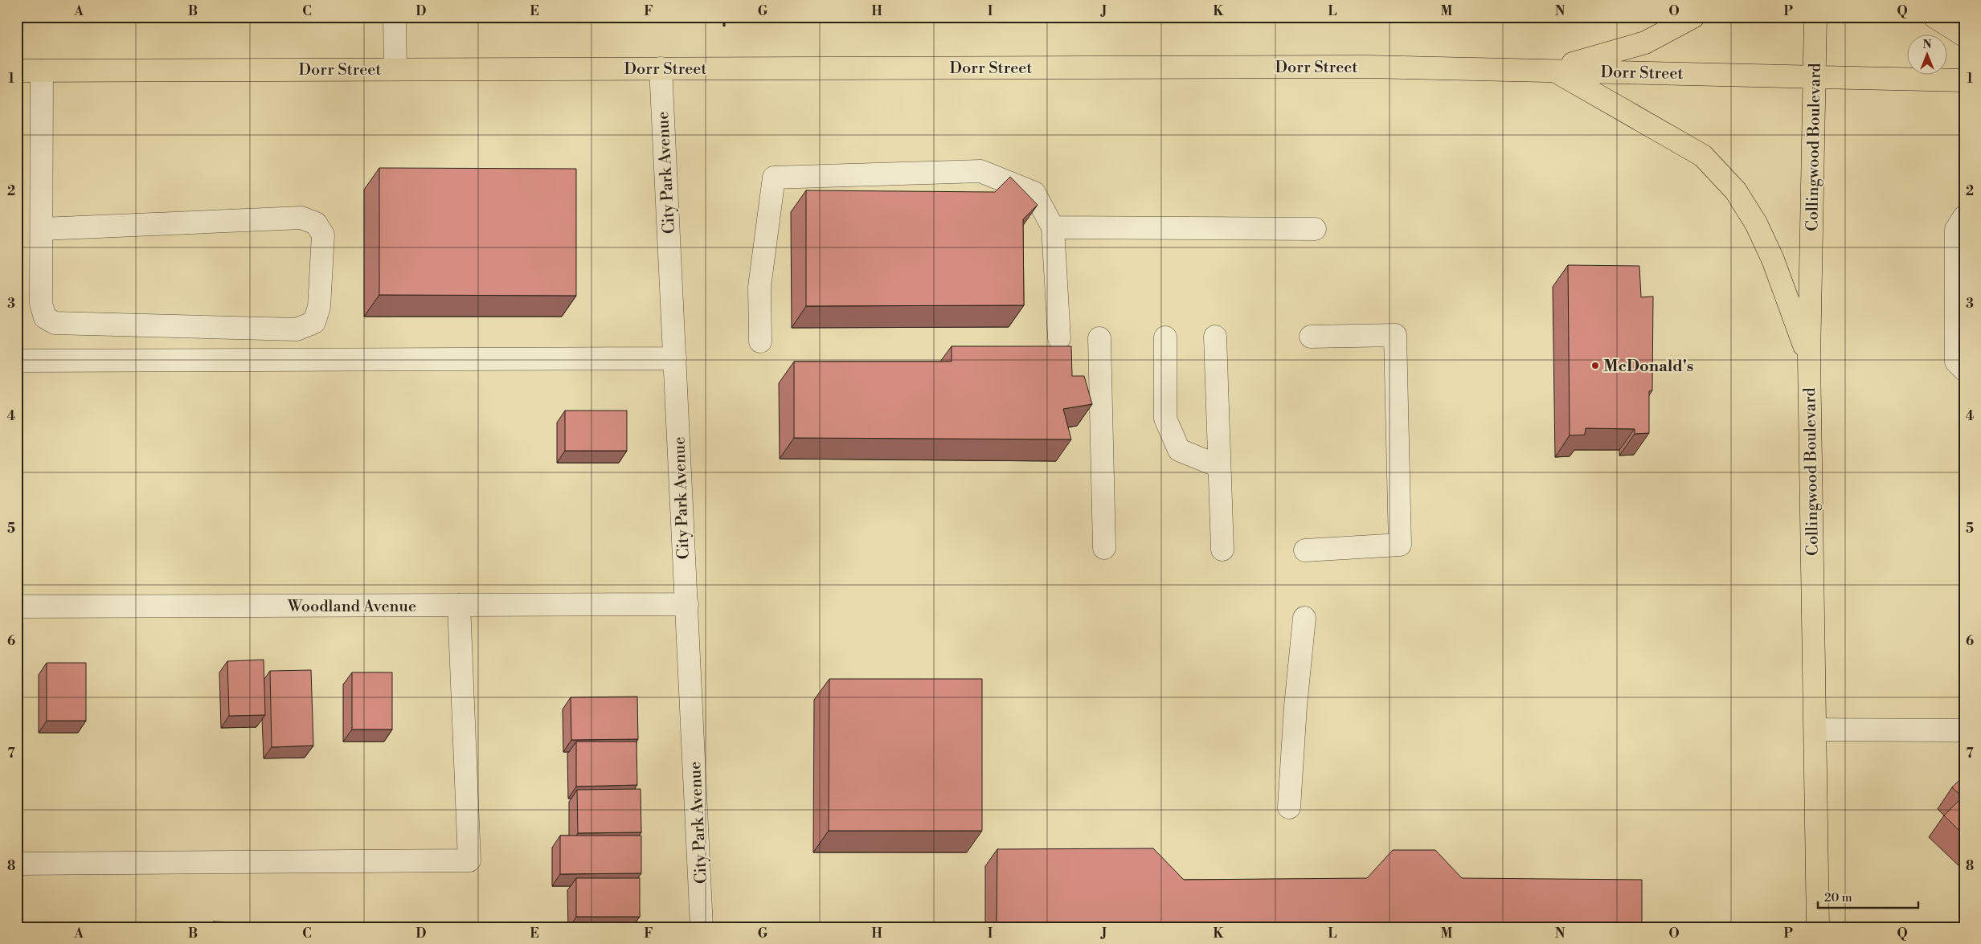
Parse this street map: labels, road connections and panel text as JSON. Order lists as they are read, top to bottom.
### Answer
{
  "streets": {
    "main road": ["Dorr Street", "Collingwood Boulevard"],
    "street": ["City Park Avenue", "Woodland Avenue"]
  },
  "crossings": [
    ["Dorr Street", "Collingwood Boulevard"],
    ["Dorr Street", "City Park Avenue"],
    ["City Park Avenue", "Woodland Avenue"]
  ],
  "places": ["McDonald's"],
  "scale_bar": "20 m",
  "north": "top",
  "grid": {
    "columns": [
      "A",
      "B",
      "C",
      "D",
      "E",
      "F",
      "G",
      "H",
      "I",
      "J",
      "K",
      "L",
      "M",
      "N",
      "O",
      "P",
      "Q"
    ],
    "rows": [
      "1",
      "2",
      "3",
      "4",
      "5",
      "6",
      "7",
      "8"
    ]
  }
}
